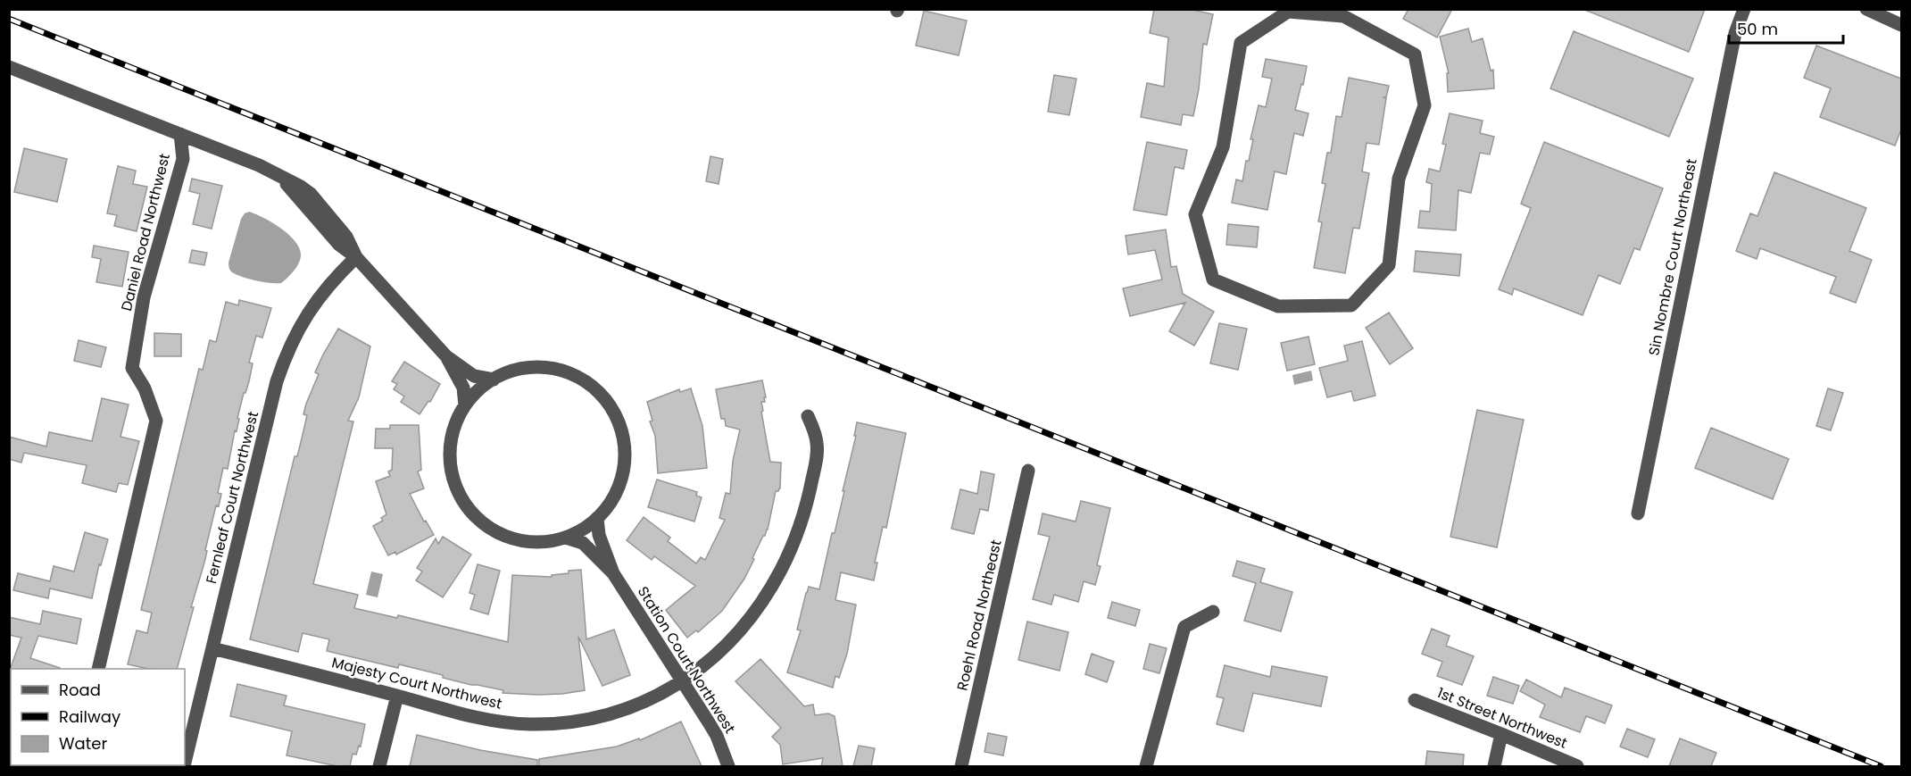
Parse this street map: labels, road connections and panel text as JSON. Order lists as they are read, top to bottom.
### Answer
{
  "streets": {
    "street": [
      "Daniel Road Northwest",
      "Sin Nombre Court Northeast",
      "Fernleaf Court Northwest",
      "Roehl Road Northeast",
      "Station Court Northwest",
      "Majesty Court Northwest",
      "1st Street Northwest"
    ]
  },
  "crossings": [
    ["Fernleaf Court Northwest", "Majesty Court Northwest"],
    ["Station Court Northwest", "Majesty Court Northwest"]
  ],
  "legend": ["Road", "Railway", "Water"],
  "scale_bar": "50 m"
}
